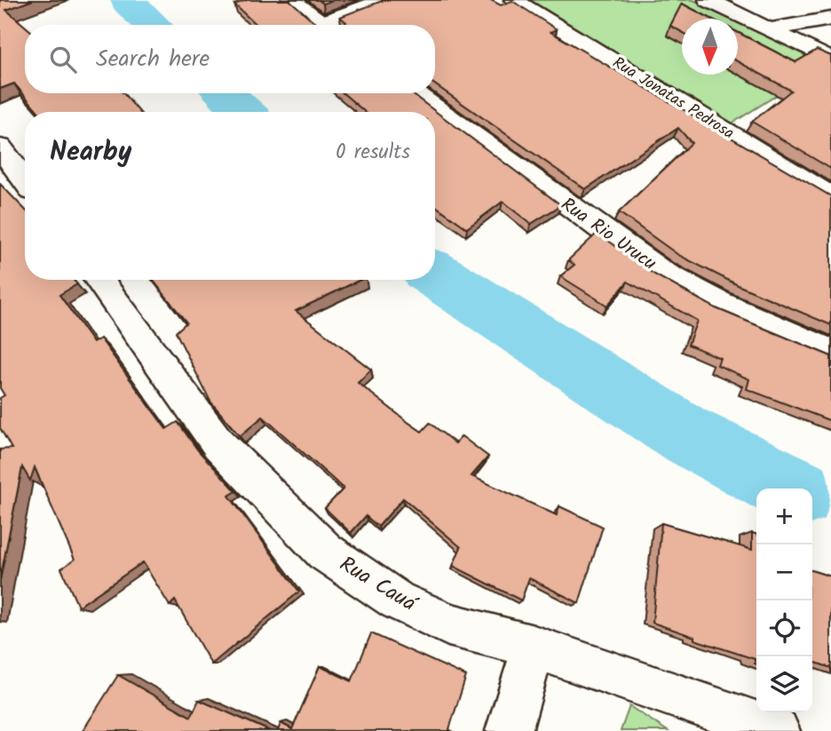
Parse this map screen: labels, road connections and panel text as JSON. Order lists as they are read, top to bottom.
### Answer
{
  "streets": {
    "street": ["Rua Jonatas Pedrosa", "Rua Rio Urucu", "Rua Cauá"]
  },
  "north": "bottom",
  "page": {
    "search": "Search here",
    "heading": ["Nearby", "0 results"],
    "map_buttons": ["+", "−"]
  }
}
